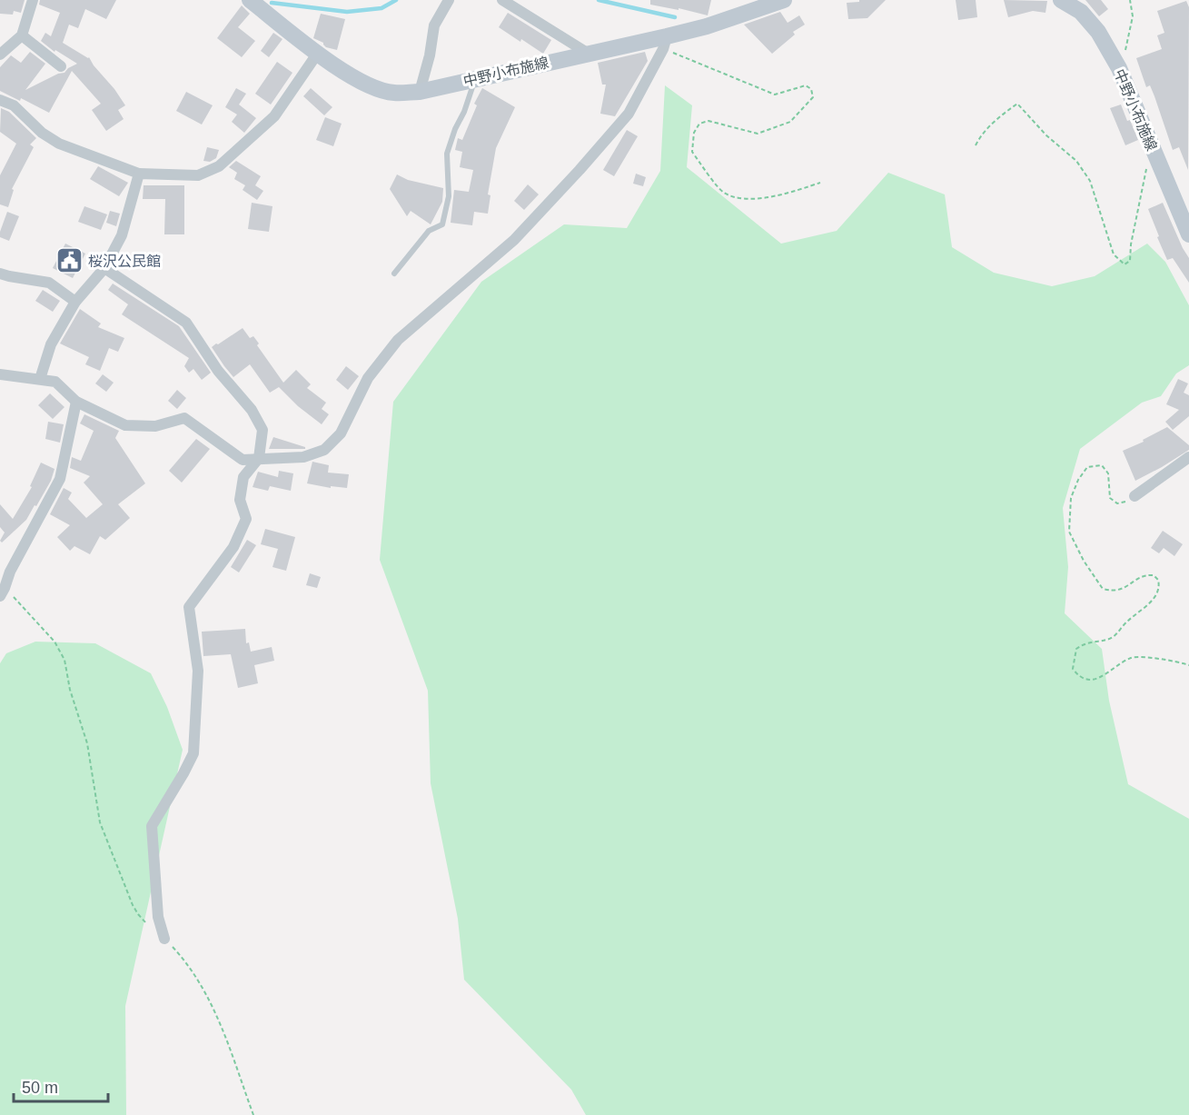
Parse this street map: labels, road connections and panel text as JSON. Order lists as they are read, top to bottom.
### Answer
{
  "streets": {
    "main road": ["中野小布施線"]
  },
  "places": {
    "public building": ["桜沢公民館"]
  },
  "scale_bar": "50 m"
}
